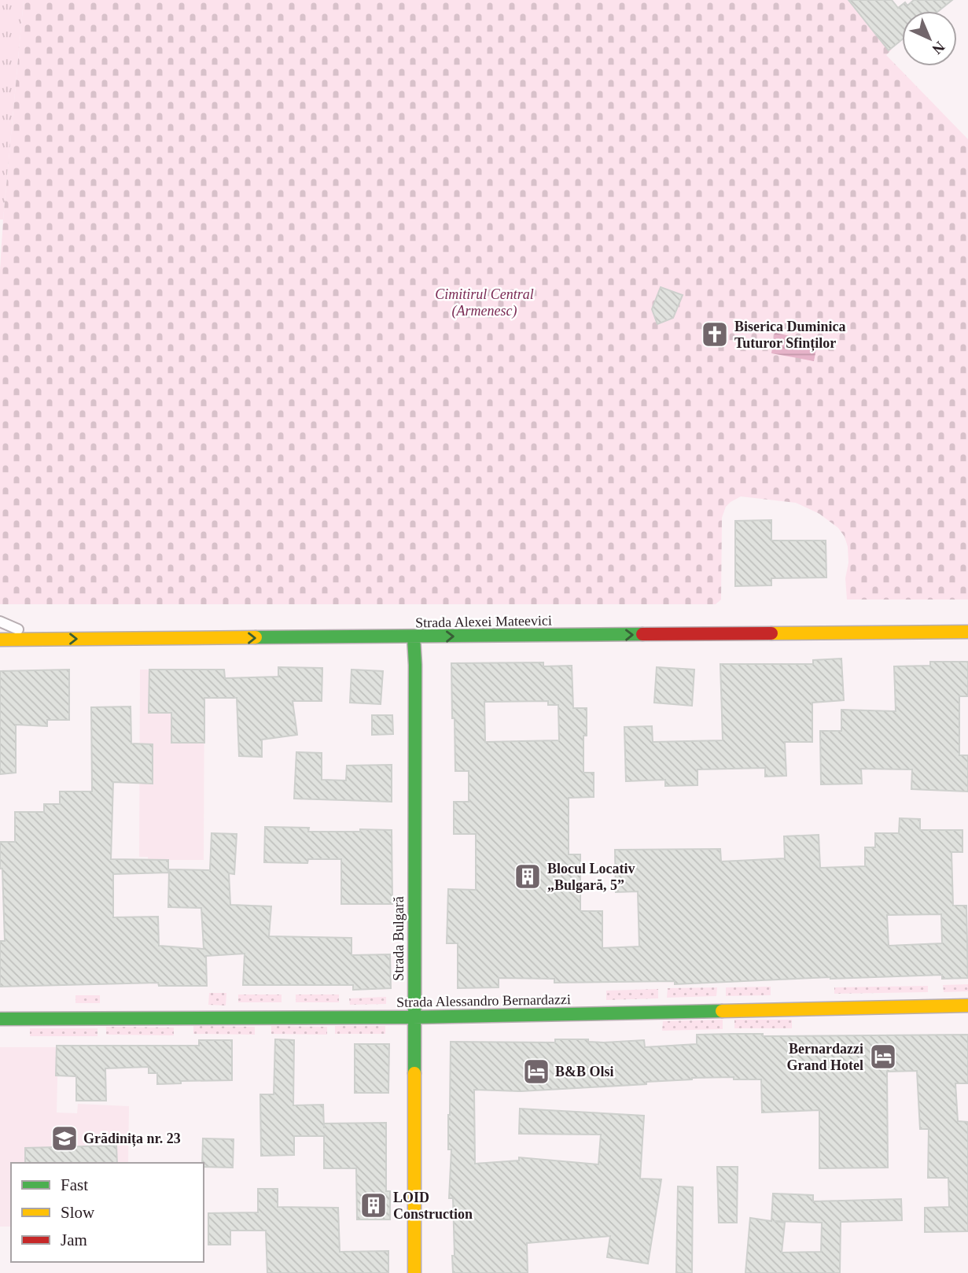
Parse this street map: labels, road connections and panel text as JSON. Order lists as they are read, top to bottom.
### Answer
{
  "streets": {
    "street": ["Strada Alexei Mateevici", "Strada Bulgară", "Strada Alessandro Bernardazzi"]
  },
  "crossings": [
    ["Strada Alexei Mateevici", "Strada Bulgară"],
    ["Strada Bulgară", "Strada Alessandro Bernardazzi"]
  ],
  "one_way": ["Strada Alexei Mateevici"],
  "parks": ["Cimitirul Central (Armenesc)"],
  "places": {
    "church": ["Biserica Duminica Tuturor Sfinților"],
    "building": ["Blocul Locativ „Bulgară, 5”", "LOID Construction"],
    "hotel": ["Bernardazzi Grand Hotel", "B&B Olsi"],
    "school or university": ["Grădinița nr. 23"]
  },
  "legend": ["Fast", "Slow", "Jam"],
  "north": "bottom right"
}
